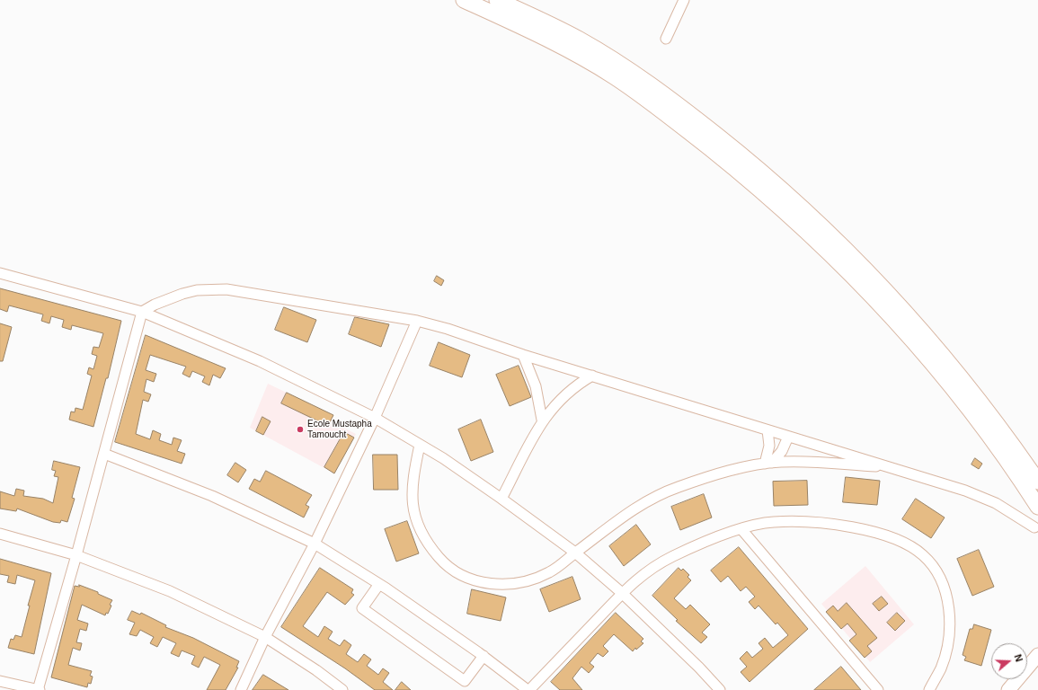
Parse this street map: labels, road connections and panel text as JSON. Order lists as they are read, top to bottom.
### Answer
{
  "places": ["Ecole Mustapha Tamoucht"],
  "north": "right"
}
